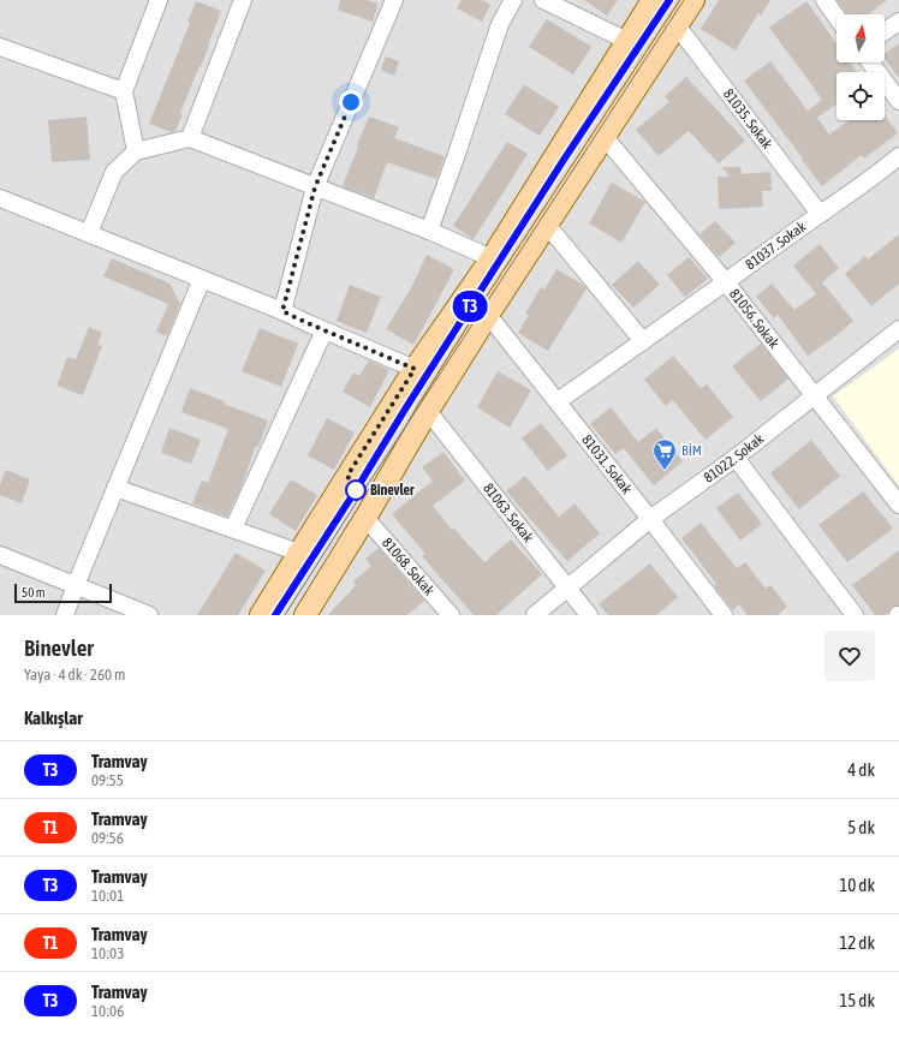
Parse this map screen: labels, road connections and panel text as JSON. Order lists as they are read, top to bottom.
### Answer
{
  "streets": {
    "street": [
      "81035. Sokak",
      "81037. Sokak",
      "81056. Sokak",
      "81022. Sokak",
      "81031. Sokak",
      "81063. Sokak",
      "81068. Sokak"
    ]
  },
  "crossings": [
    ["81035. Sokak", "81037. Sokak"],
    ["81037. Sokak", "81056. Sokak"],
    ["81037. Sokak", "81031. Sokak"],
    ["81056. Sokak", "81022. Sokak"],
    ["81022. Sokak", "81031. Sokak"],
    ["81022. Sokak", "81063. Sokak"]
  ],
  "places": {
    "supermarket": ["BİM"],
    "other": ["Binevler"]
  },
  "lines": ["tram line T3"],
  "scale_bar": "50 m",
  "north": "top",
  "page": {
    "on_map": "T3",
    "scale": "50 m",
    "heading": [
      ["Binevler", "Yaya · 4 dk · 260 m"],
      "Kalkışlar"
    ],
    "list": [
      {
        "mark": "T3",
        "name": "Tramvay",
        "note": "09:55",
        "value": "4 dk"
      },
      {
        "mark": "T1",
        "name": "Tramvay",
        "note": "09:56",
        "value": "5 dk"
      },
      {
        "mark": "T3",
        "name": "Tramvay",
        "note": "10:01",
        "value": "10 dk"
      },
      {
        "mark": "T1",
        "name": "Tramvay",
        "note": "10:03",
        "value": "12 dk"
      },
      {
        "mark": "T3",
        "name": "Tramvay",
        "note": "10:06",
        "value": "15 dk"
      }
    ]
  }
}
